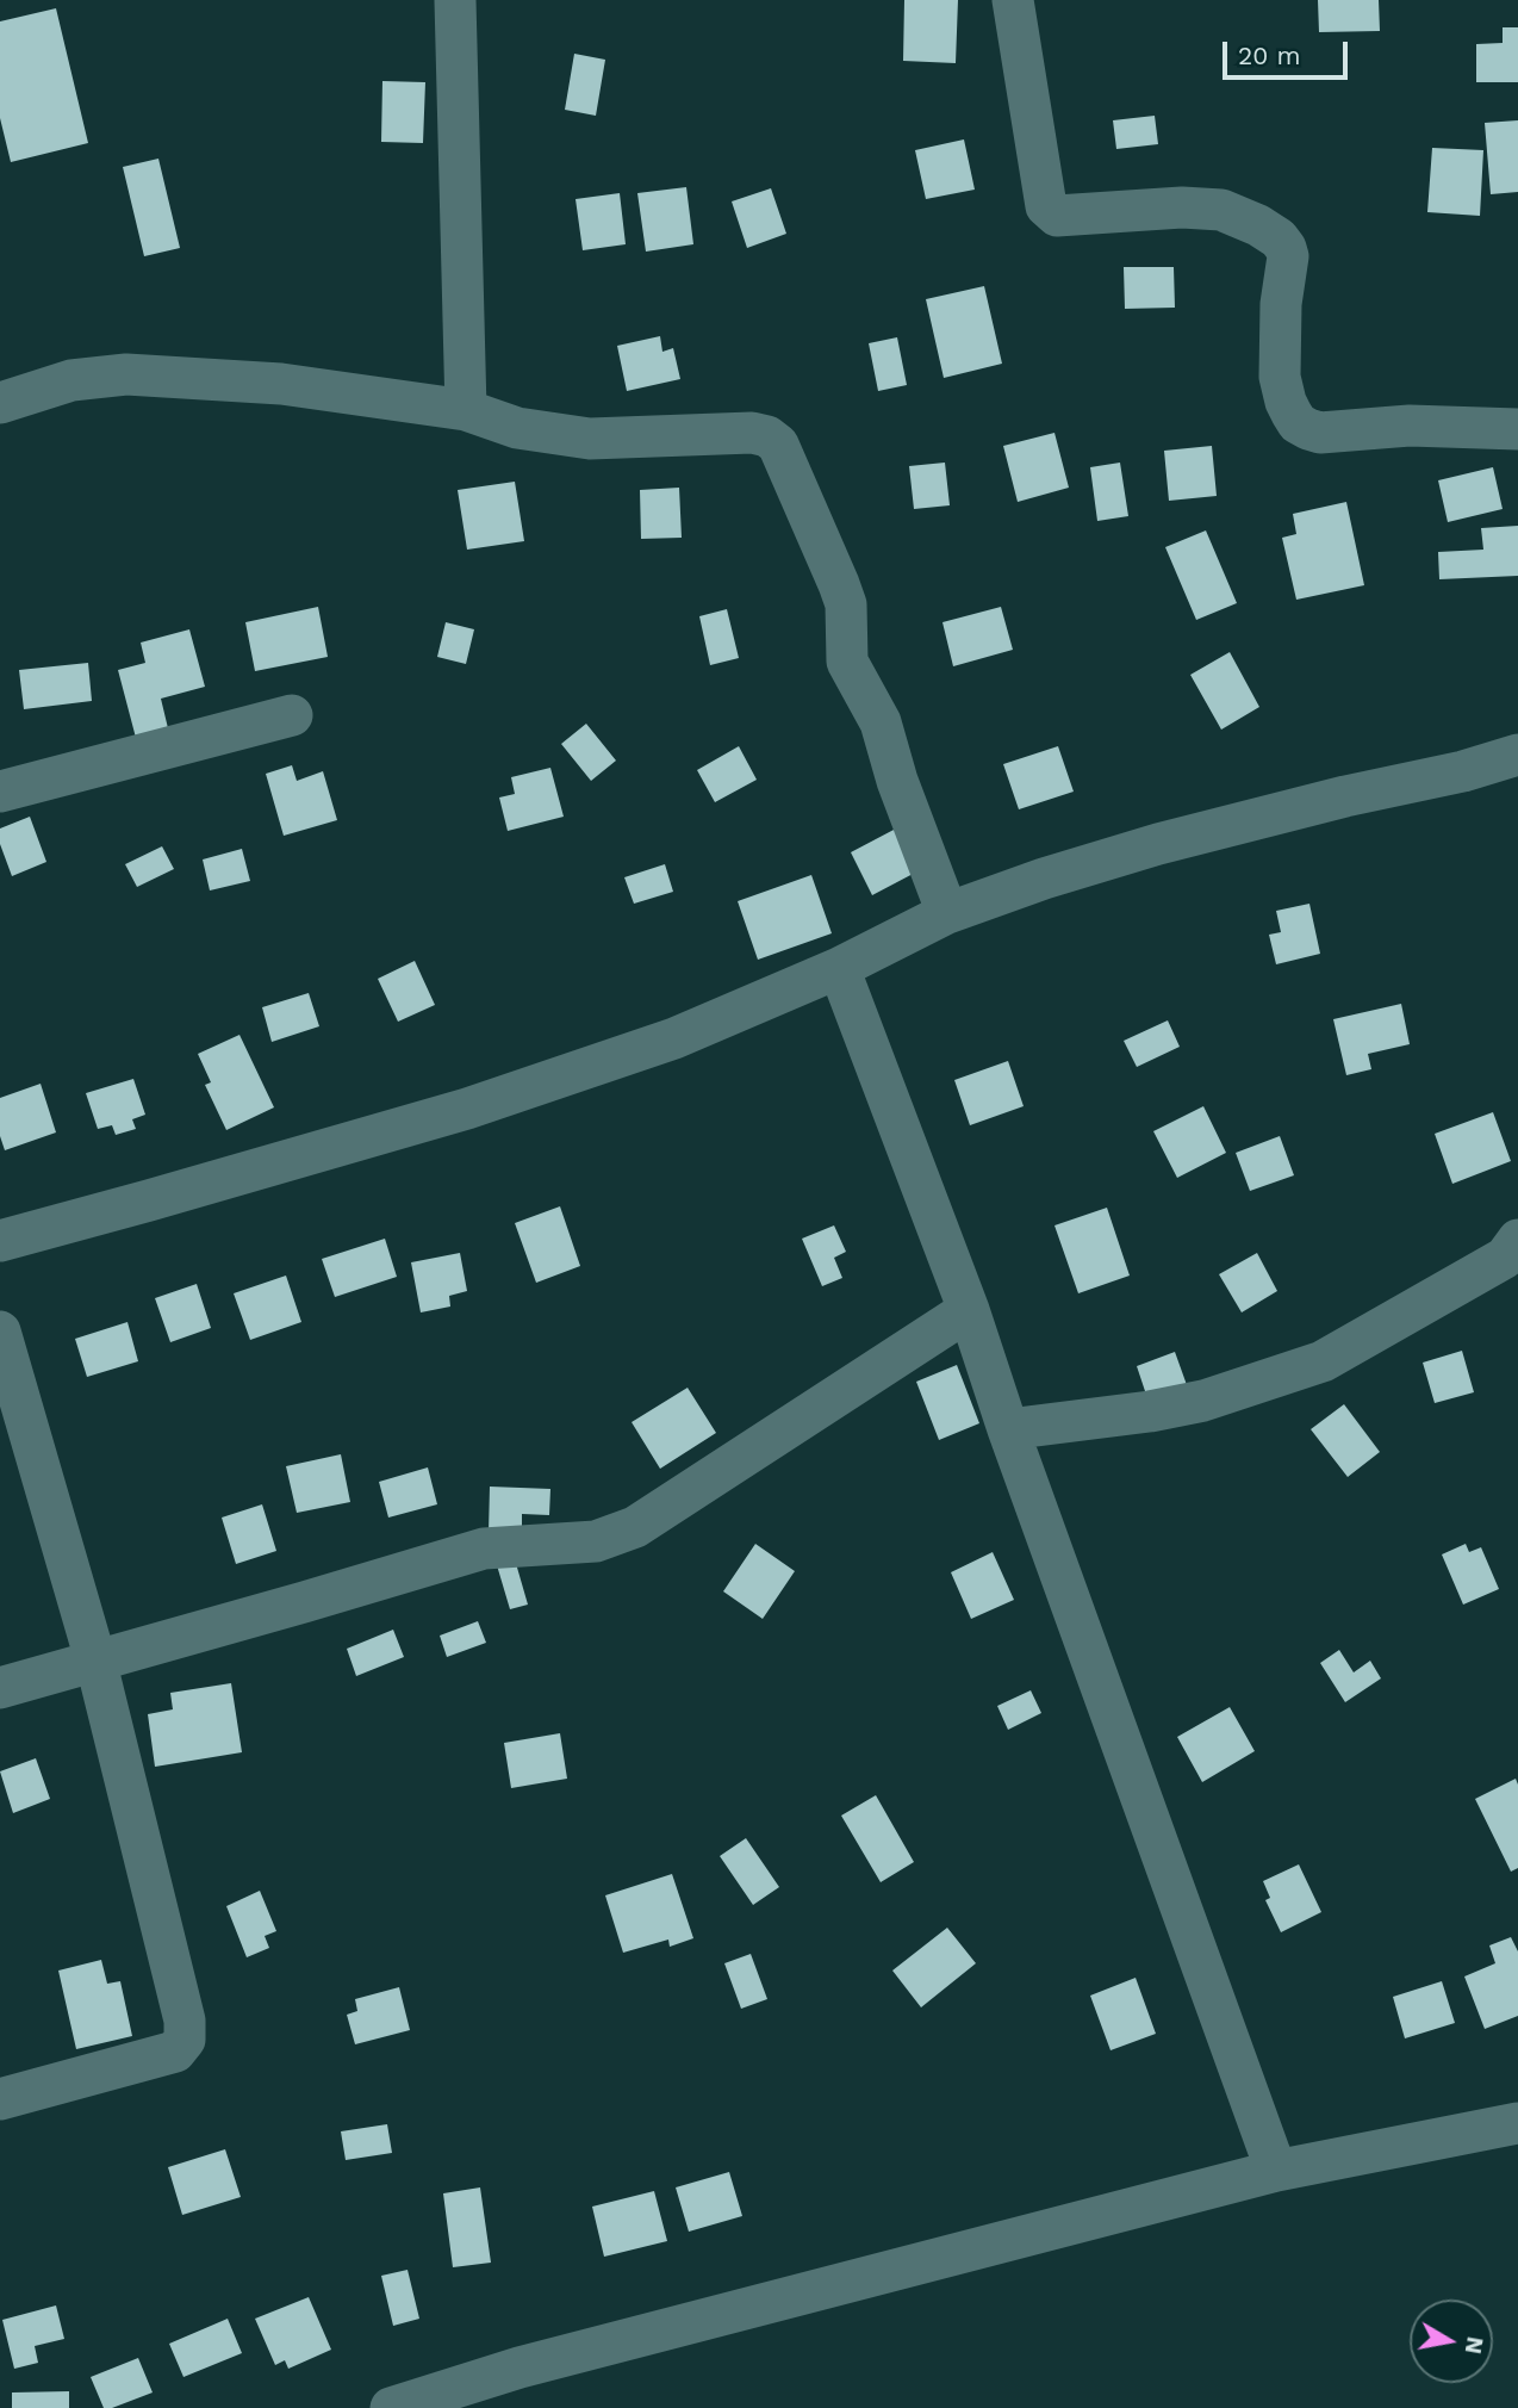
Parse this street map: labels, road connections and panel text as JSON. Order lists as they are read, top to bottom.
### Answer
{
  "scale_bar": "20 m",
  "north": "right"
}
